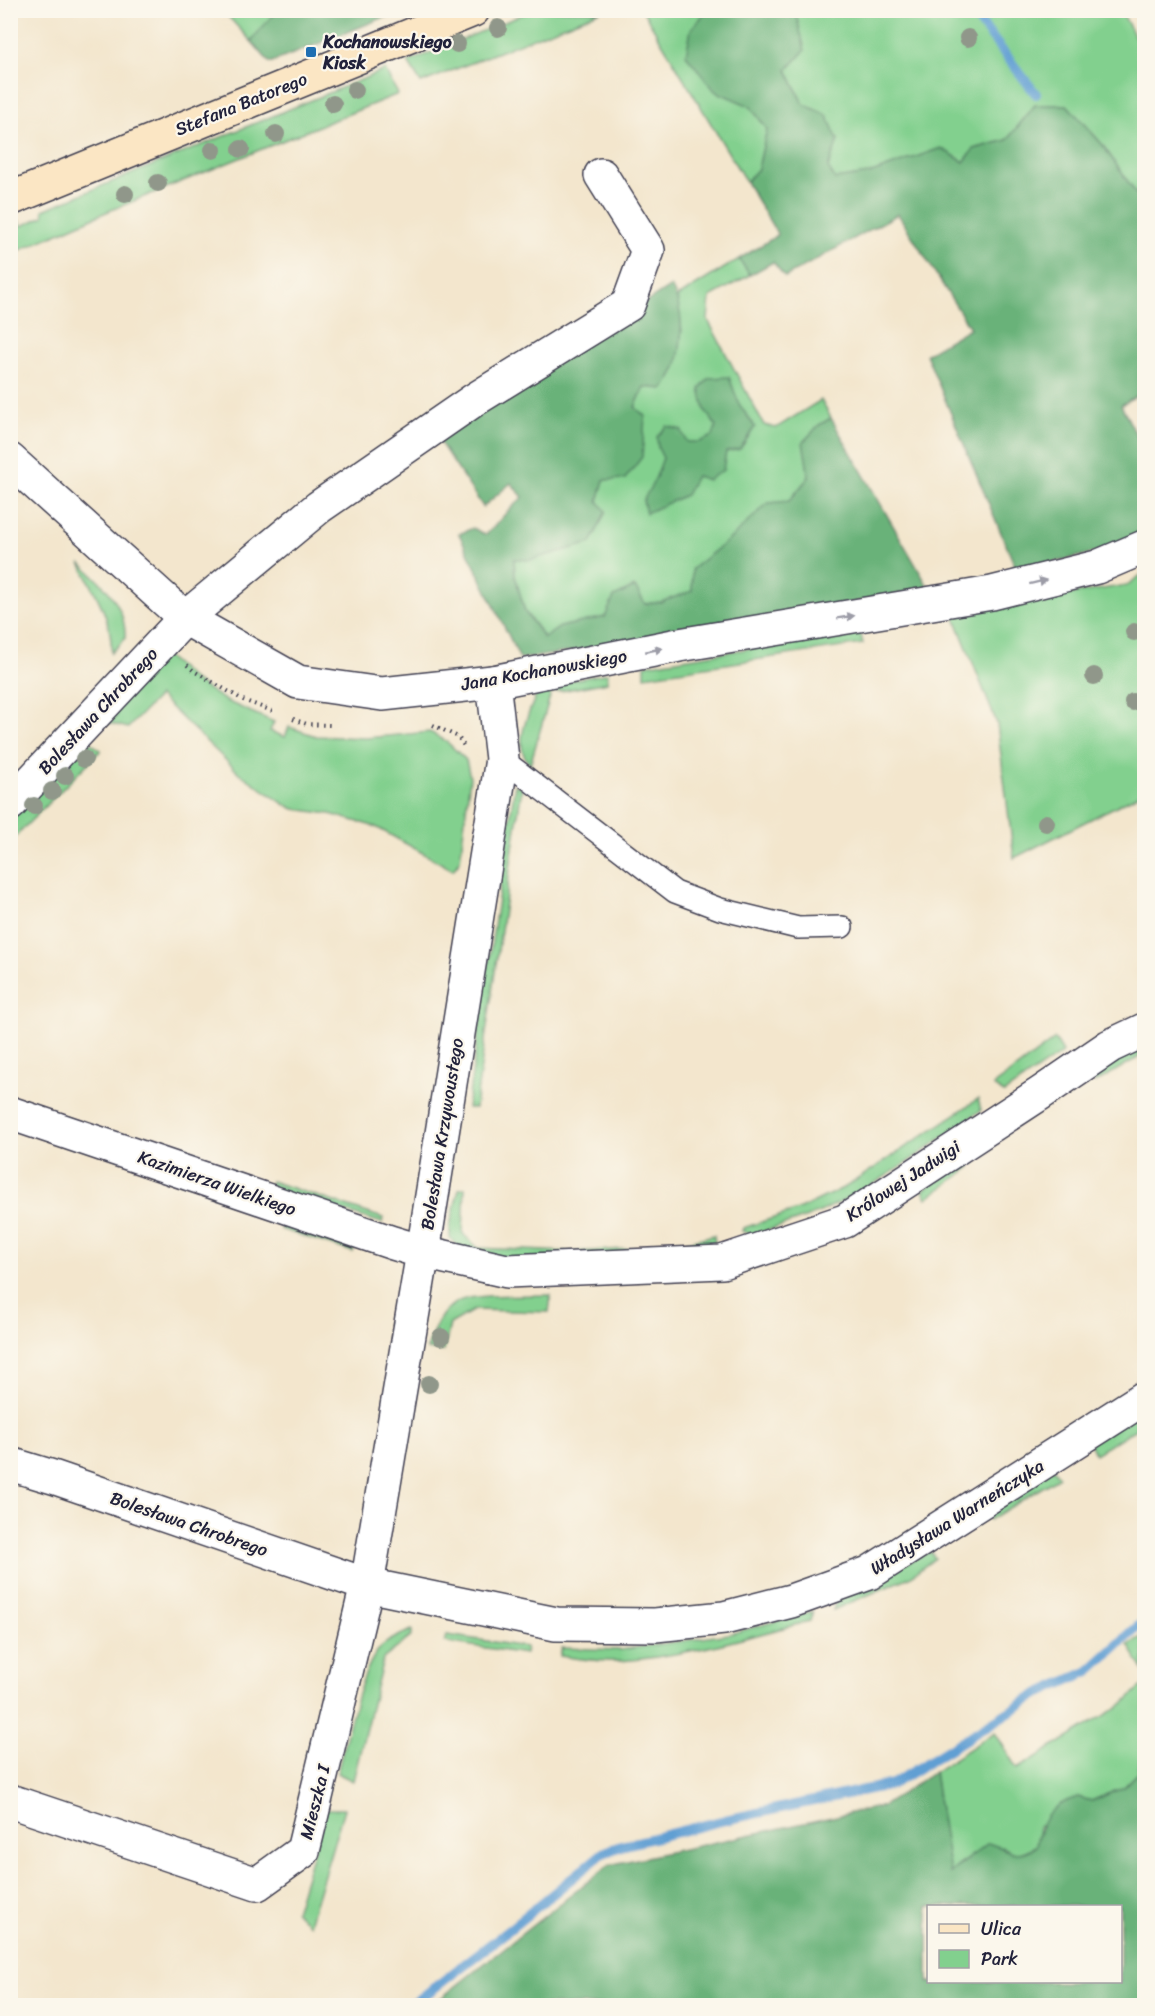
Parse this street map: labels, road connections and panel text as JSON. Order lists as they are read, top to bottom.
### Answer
{
  "streets": {
    "street": [
      "Stefana Batorego",
      "Jana Kochanowskiego",
      "Bolesława Chrobrego",
      "Bolesława Krzywoustego",
      "Królowej Jadwigi",
      "Kazimierza Wielkiego",
      "Władysława Warneńczyka",
      "Mieszka I"
    ]
  },
  "crossings": [
    ["Jana Kochanowskiego", "Bolesława Chrobrego"],
    ["Jana Kochanowskiego", "Bolesława Krzywoustego"],
    ["Bolesława Chrobrego", "Bolesława Krzywoustego"],
    ["Bolesława Chrobrego", "Władysława Warneńczyka"],
    ["Bolesława Chrobrego", "Mieszka I"],
    ["Bolesława Krzywoustego", "Królowej Jadwigi"],
    ["Bolesława Krzywoustego", "Kazimierza Wielkiego"],
    ["Bolesława Krzywoustego", "Władysława Warneńczyka"],
    ["Bolesława Krzywoustego", "Mieszka I"],
    ["Królowej Jadwigi", "Kazimierza Wielkiego"],
    ["Władysława Warneńczyka", "Mieszka I"]
  ],
  "one_way": ["Jana Kochanowskiego"],
  "places": {
    "transit": ["Kochanowskiego Kiosk"]
  },
  "legend": ["Ulica", "Park"]
}
